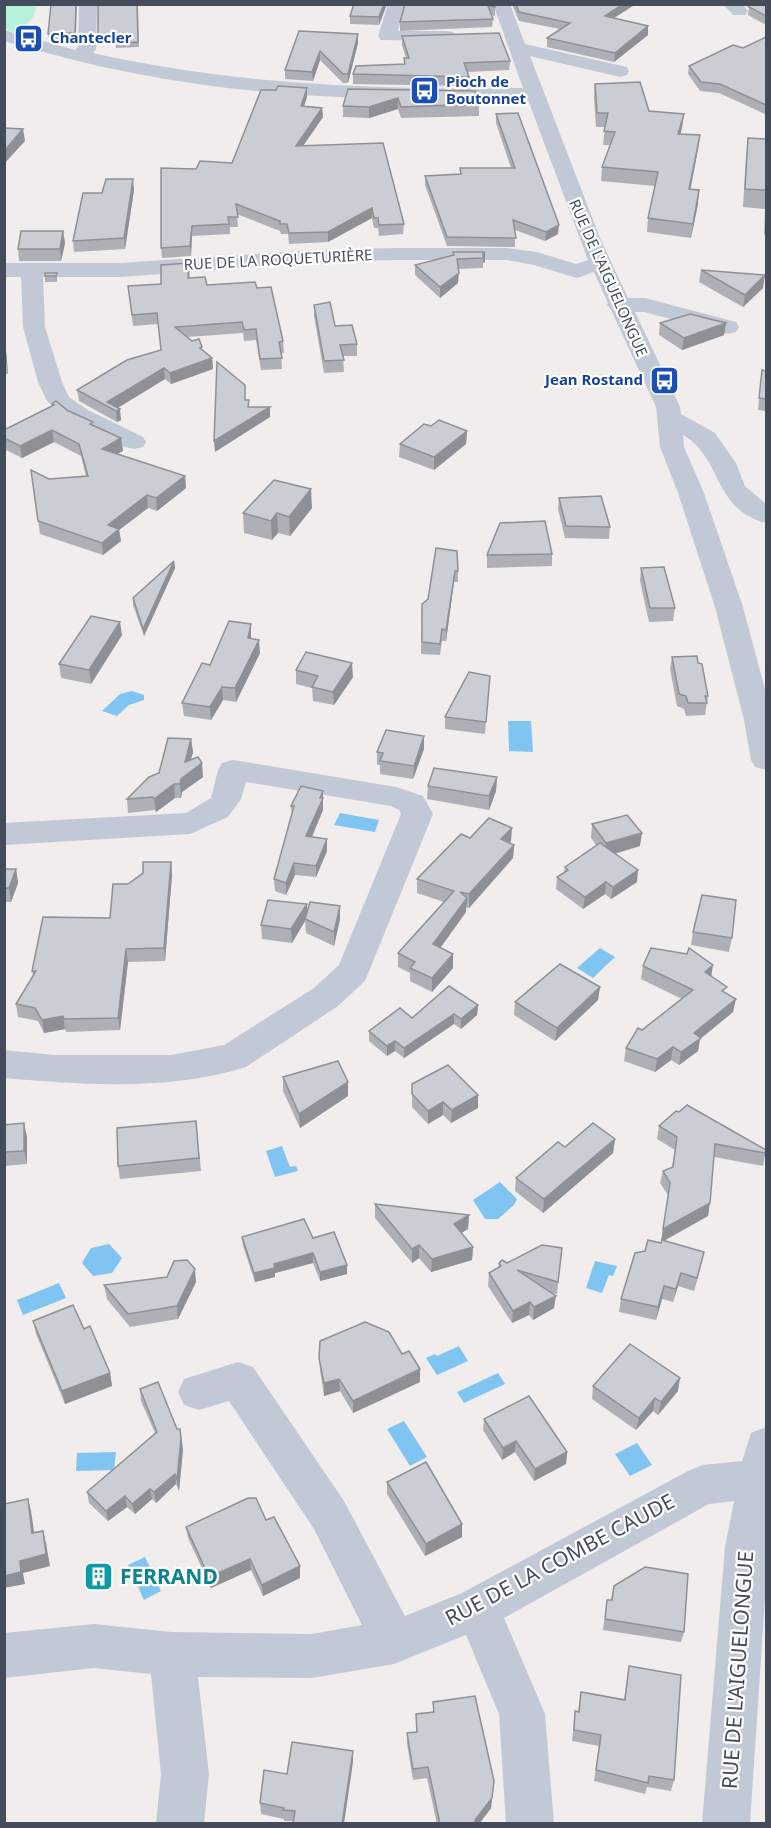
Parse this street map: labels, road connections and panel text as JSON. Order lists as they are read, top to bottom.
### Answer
{
  "streets": {
    "street": ["RUE DE LA ROQUETURIÈRE", "RUE DE L'AIGUELONGUE", "RUE DE LA COMBE CAUDE"]
  },
  "crossings": [
    ["RUE DE LA ROQUETURIÈRE", "RUE DE L'AIGUELONGUE"],
    ["RUE DE L'AIGUELONGUE", "RUE DE LA COMBE CAUDE"]
  ],
  "places": {
    "bus stop": ["Chantecler", "Pioch de Boutonnet", "Jean Rostand"],
    "building": ["FERRAND"]
  }
}
